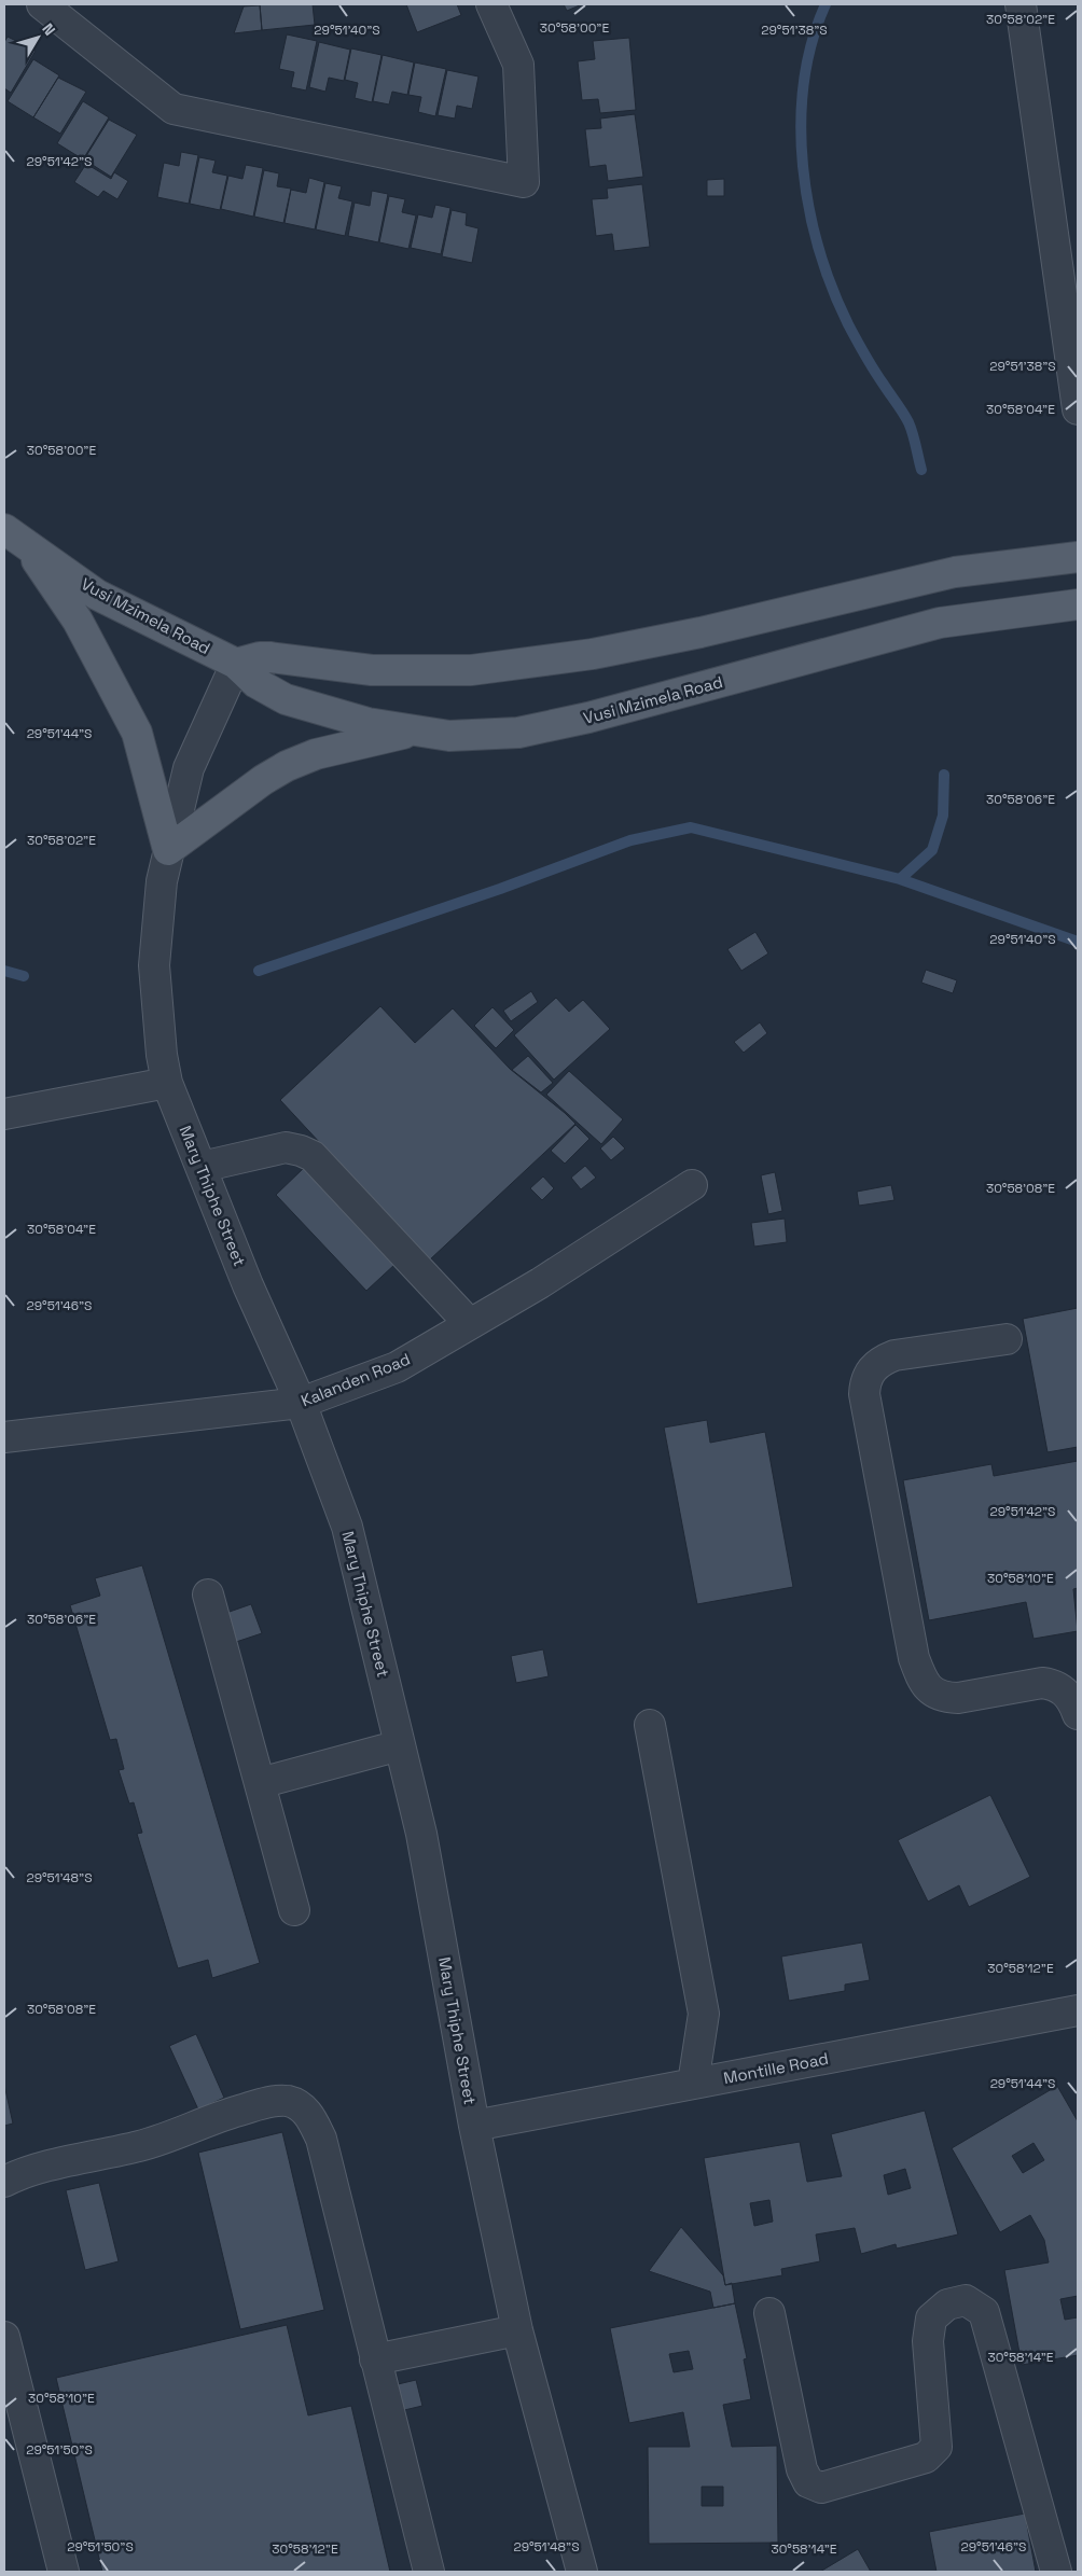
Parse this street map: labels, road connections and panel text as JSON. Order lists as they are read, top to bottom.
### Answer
{
  "streets": {
    "main road": ["Vusi Mzimela Road"],
    "street": ["Mary Thiphe Street", "Kalanden Road", "Montille Road"]
  },
  "crossings": [
    ["Vusi Mzimela Road", "Mary Thiphe Street"],
    ["Mary Thiphe Street", "Kalanden Road"],
    ["Mary Thiphe Street", "Montille Road"]
  ],
  "north": "top right",
  "coordinates": [
    "30°58'02\"E",
    "30°58'00\"E",
    "29°51'40\"S",
    "29°51'38\"S",
    "29°51'42\"S",
    "30°58'04\"E",
    "29°51'44\"S",
    "30°58'06\"E",
    "30°58'08\"E",
    "29°51'46\"S",
    "30°58'10\"E",
    "29°51'48\"S",
    "30°58'12\"E",
    "30°58'14\"E",
    "29°51'50\"S"
  ]
}
